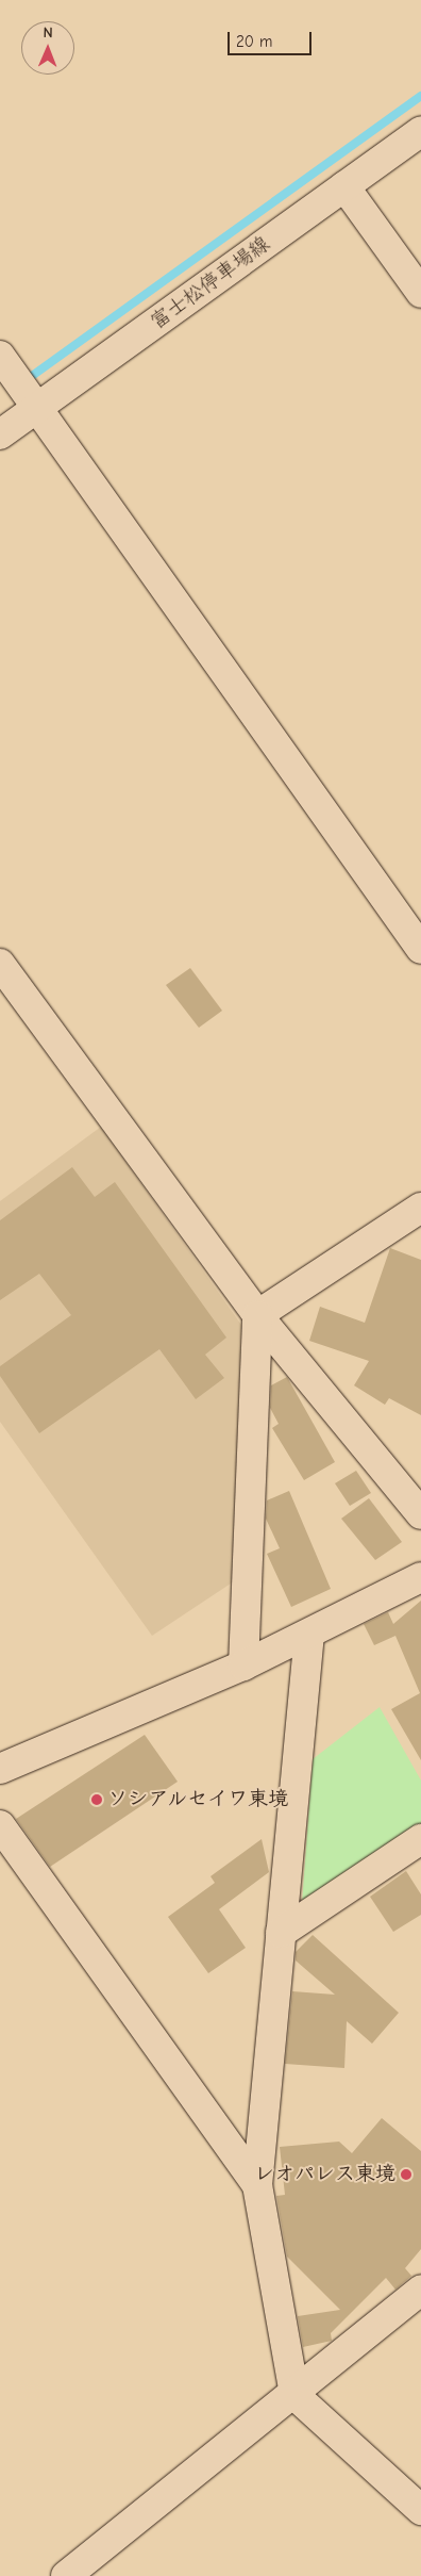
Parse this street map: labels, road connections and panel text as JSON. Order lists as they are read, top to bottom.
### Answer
{
  "streets": {
    "street": ["富士松停車場線"]
  },
  "places": ["ソシアルセイワ東境", "レオパレス東境"],
  "scale_bar": "20 m",
  "north": "top"
}
